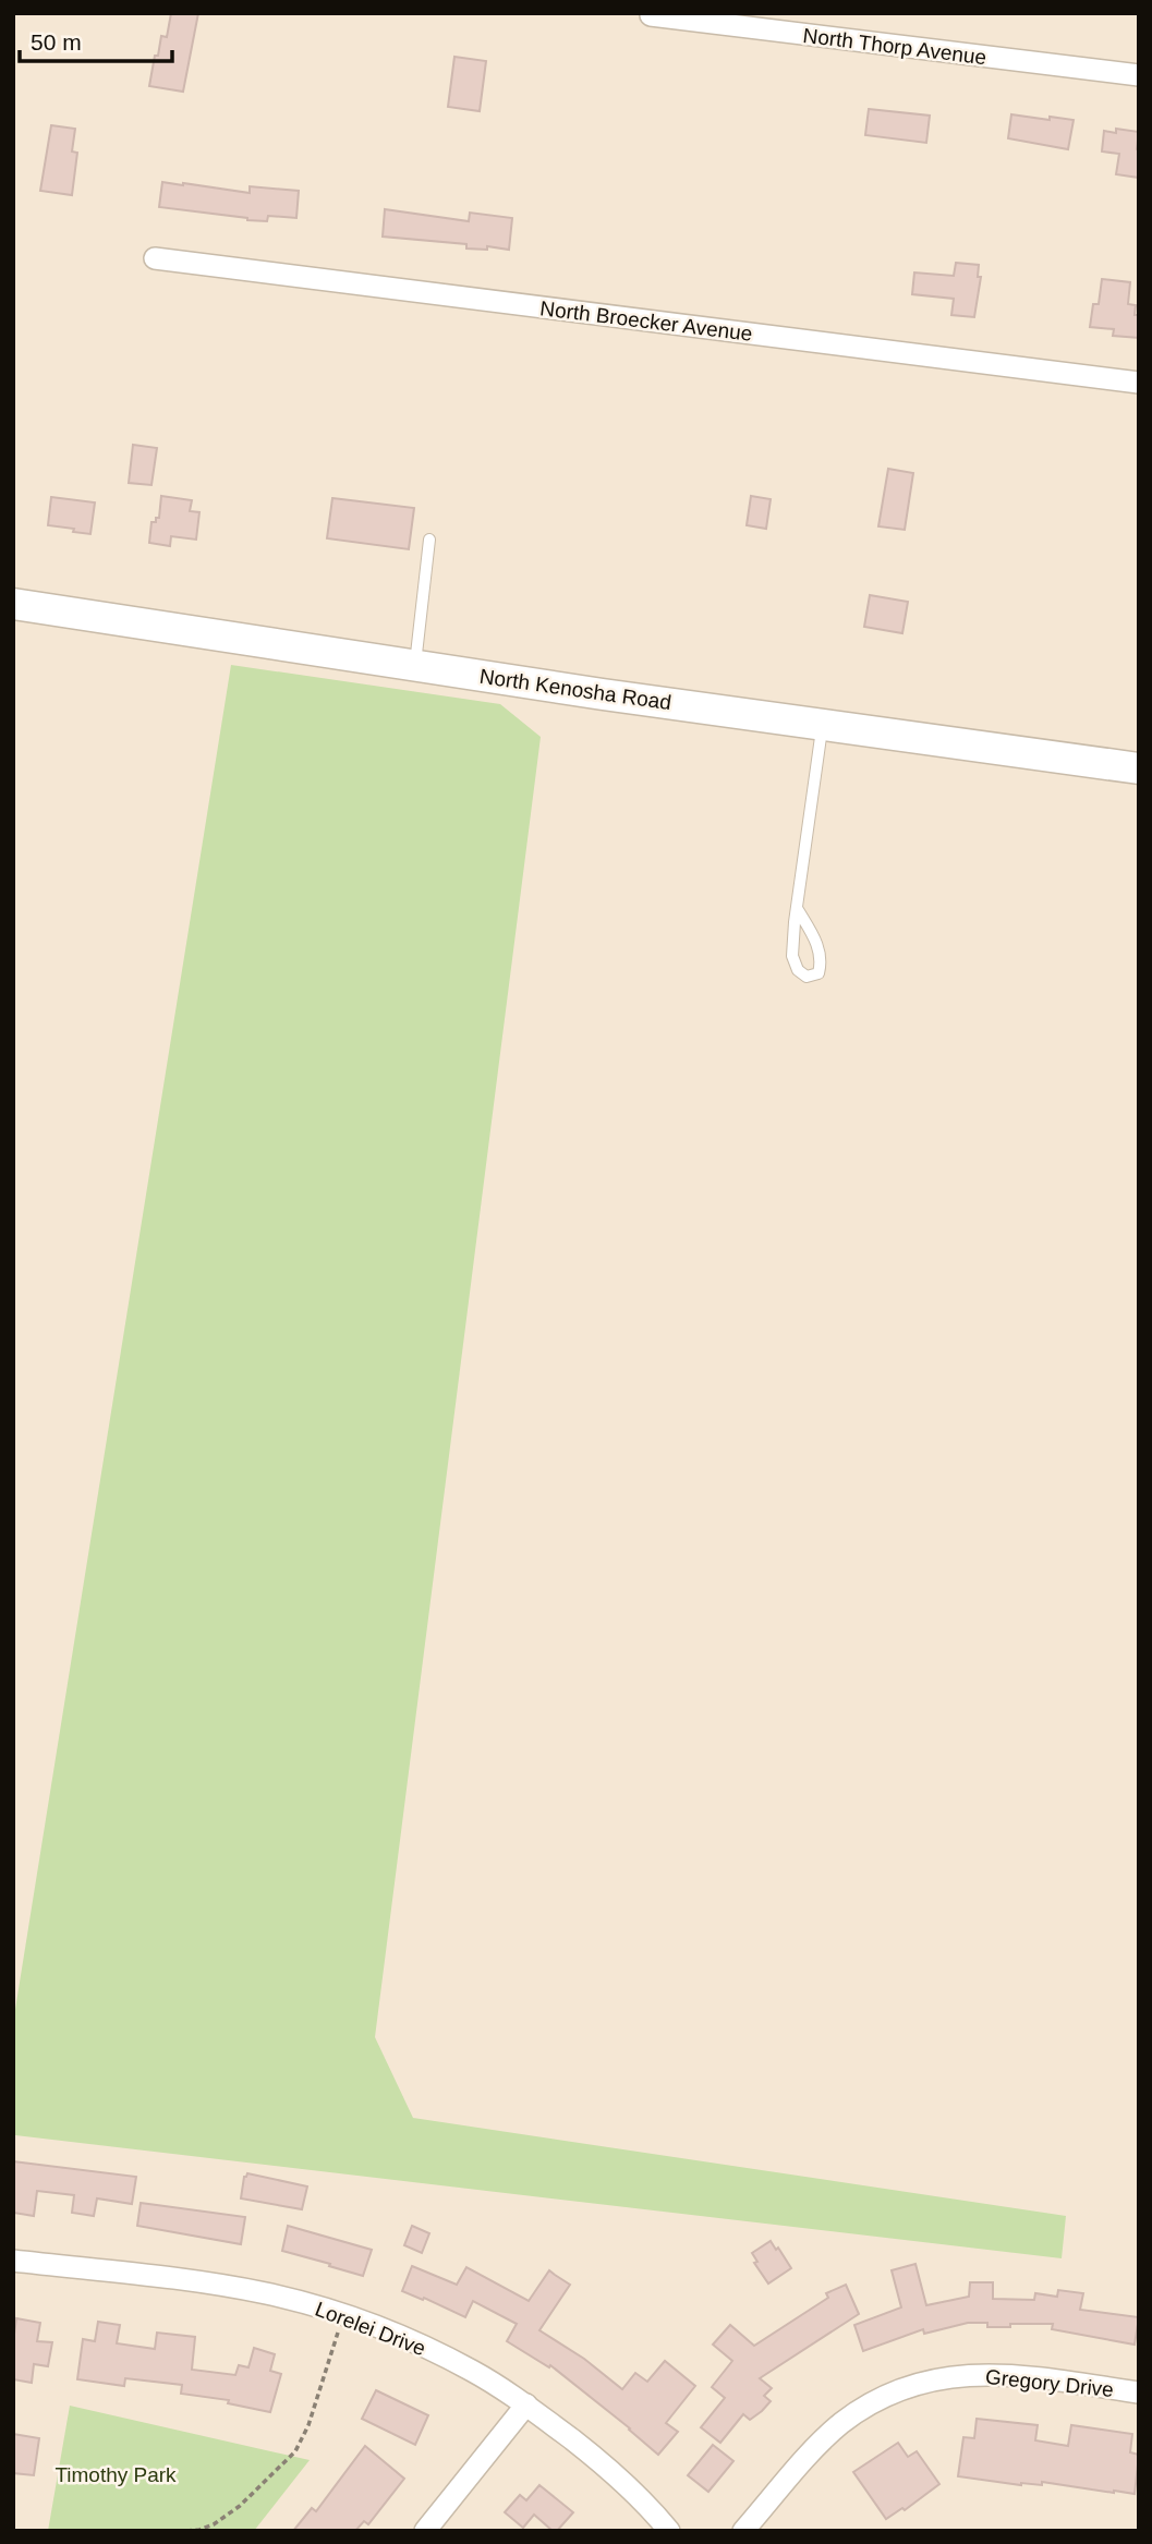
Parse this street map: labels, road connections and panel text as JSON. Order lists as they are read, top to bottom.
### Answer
{
  "streets": {
    "street": [
      "North Thorp Avenue",
      "North Broecker Avenue",
      "North Kenosha Road",
      "Lorelei Drive",
      "Gregory Drive"
    ]
  },
  "parks": ["Timothy Park"],
  "scale_bar": "50 m"
}
